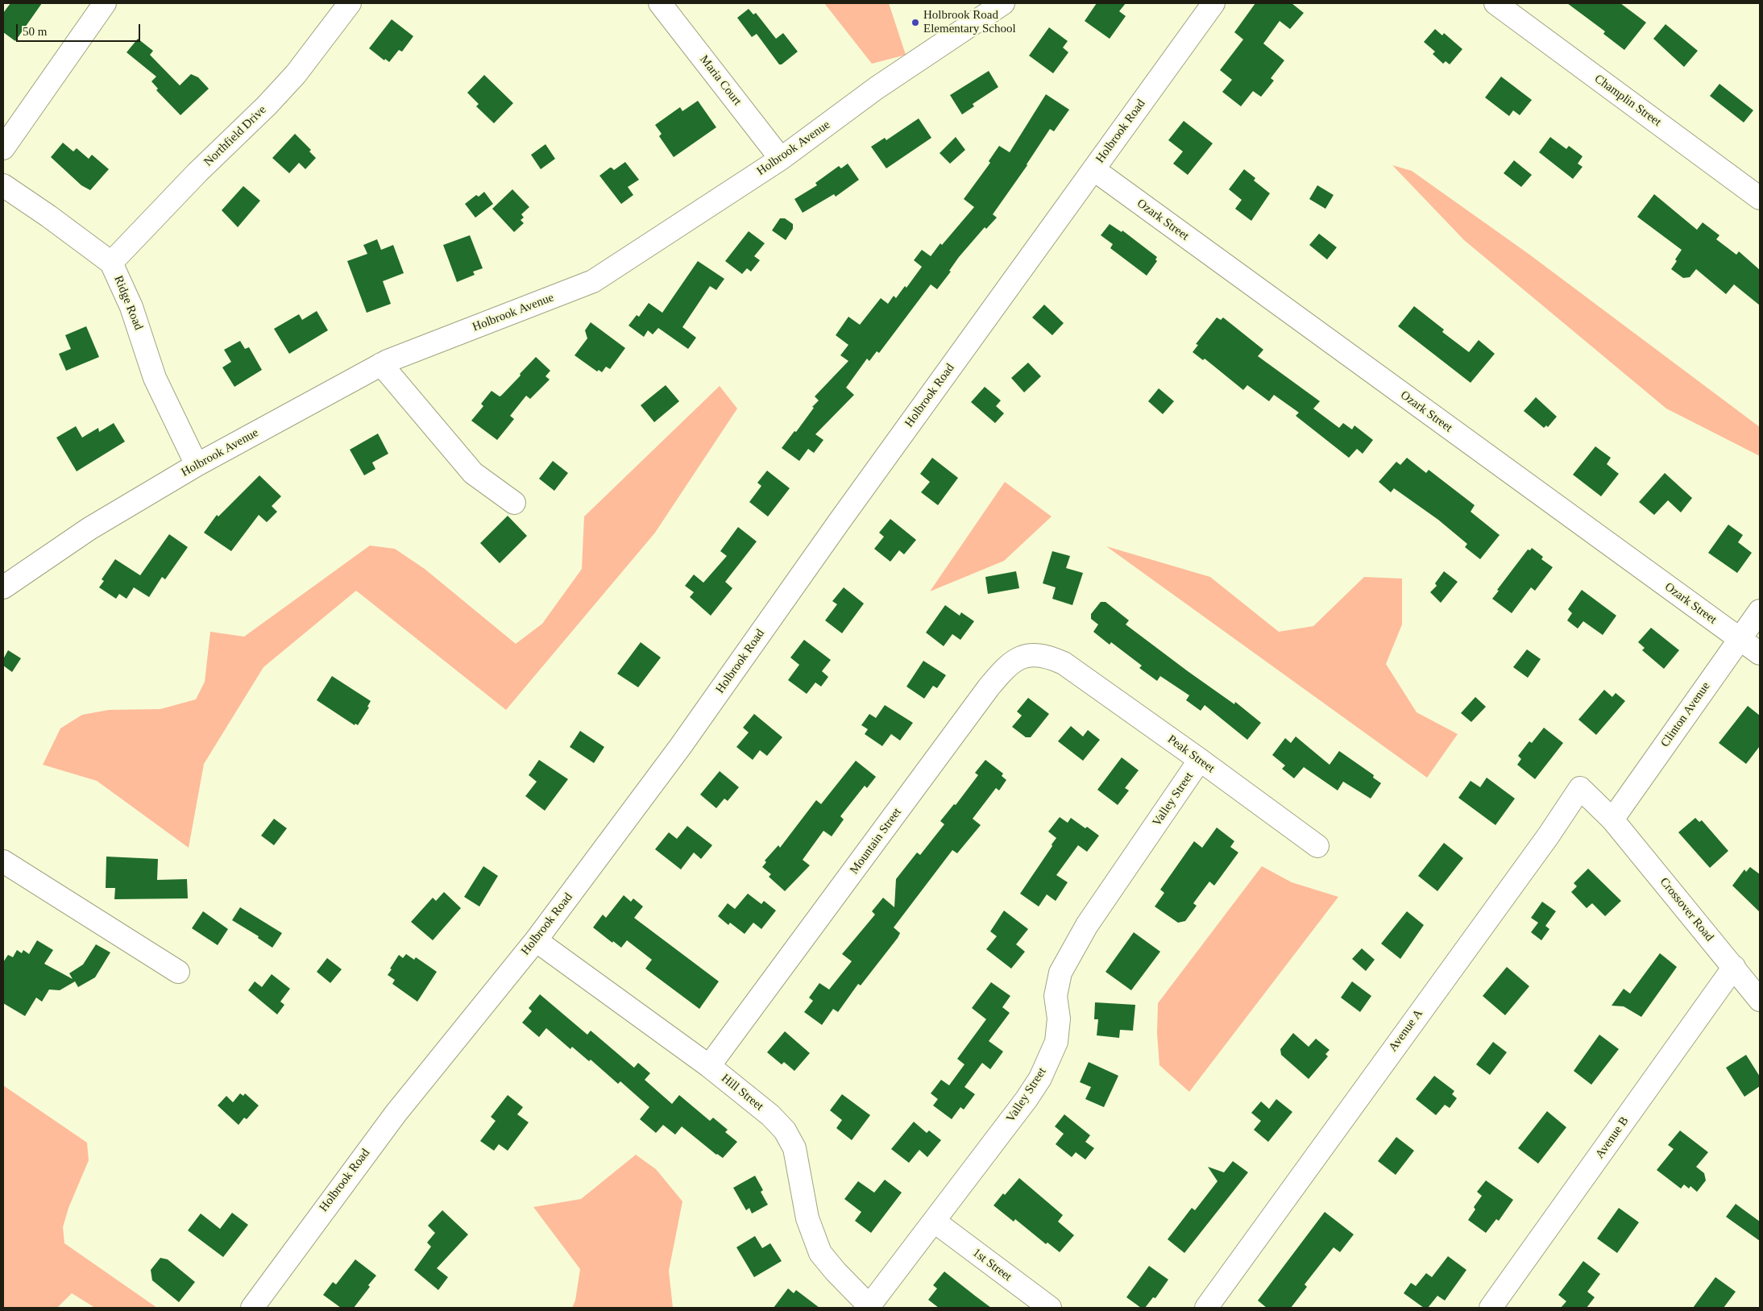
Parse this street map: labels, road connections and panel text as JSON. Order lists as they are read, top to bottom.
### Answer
{
  "streets": {
    "street": [
      "Maria Court",
      "Champlin Street",
      "Holbrook Road",
      "Northfield Drive",
      "Holbrook Avenue",
      "Ozark Street",
      "Ridge Road",
      "Clinton Avenue",
      "Peak Street",
      "Valley Street",
      "Mountain Street",
      "Crossover Road",
      "Avenue A",
      "Hill Street",
      "Avenue B",
      "1st Street"
    ]
  },
  "crossings": [
    ["Maria Court", "Holbrook Avenue"],
    ["Holbrook Road", "Ozark Street"],
    ["Holbrook Road", "Hill Street"],
    ["Northfield Drive", "Ridge Road"],
    ["Holbrook Avenue", "Ridge Road"],
    ["Ozark Street", "Clinton Avenue"],
    ["Clinton Avenue", "Crossover Road"],
    ["Clinton Avenue", "Avenue A"],
    ["Peak Street", "Valley Street"],
    ["Peak Street", "Mountain Street"],
    ["Valley Street", "Hill Street"],
    ["Valley Street", "1st Street"],
    ["Mountain Street", "Hill Street"],
    ["Crossover Road", "Avenue A"],
    ["Crossover Road", "Avenue B"]
  ],
  "places": ["Holbrook Road Elementary School"],
  "scale_bar": "50 m"
}
